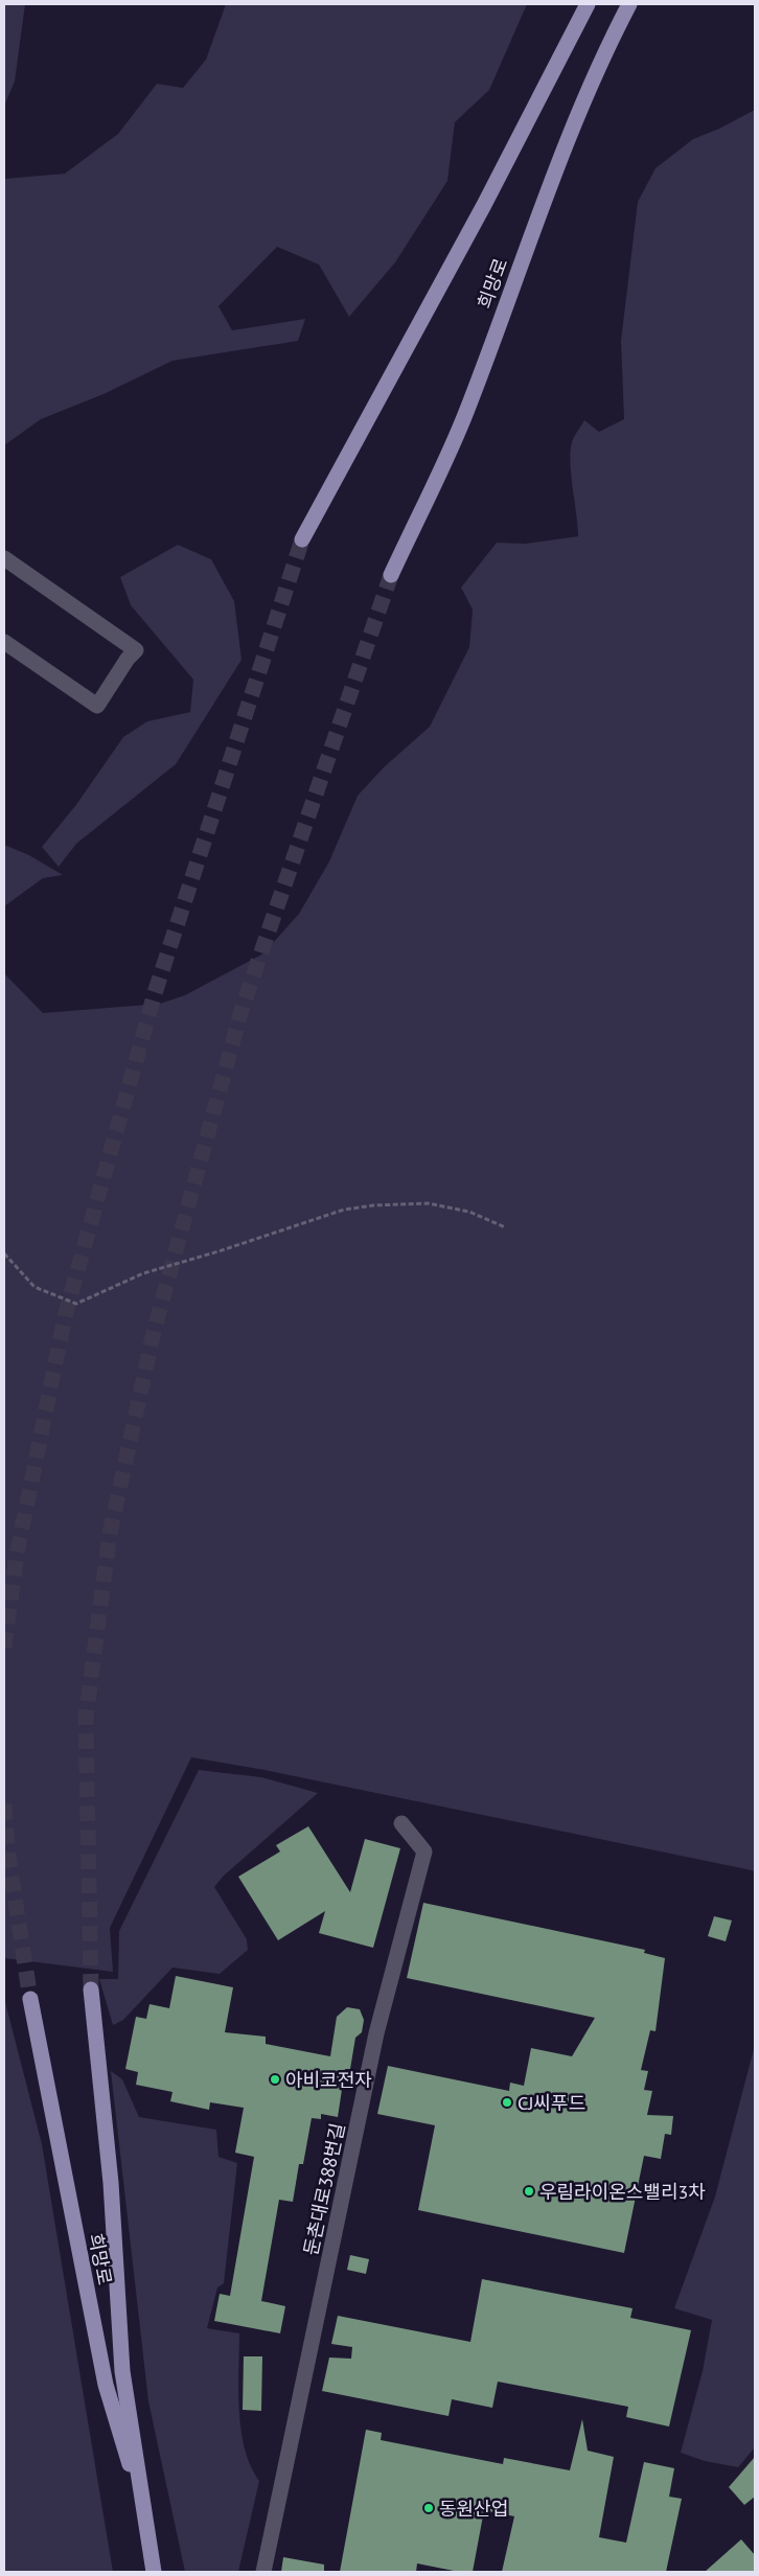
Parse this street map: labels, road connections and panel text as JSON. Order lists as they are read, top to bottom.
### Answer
{
  "streets": {
    "main road": ["희망로"],
    "lane": ["둔촌대로388번길"]
  },
  "places": [
    "아비코전자",
    "CJ씨푸드",
    "우림라이온스밸리3차",
    "동원산업"
  ]
}
